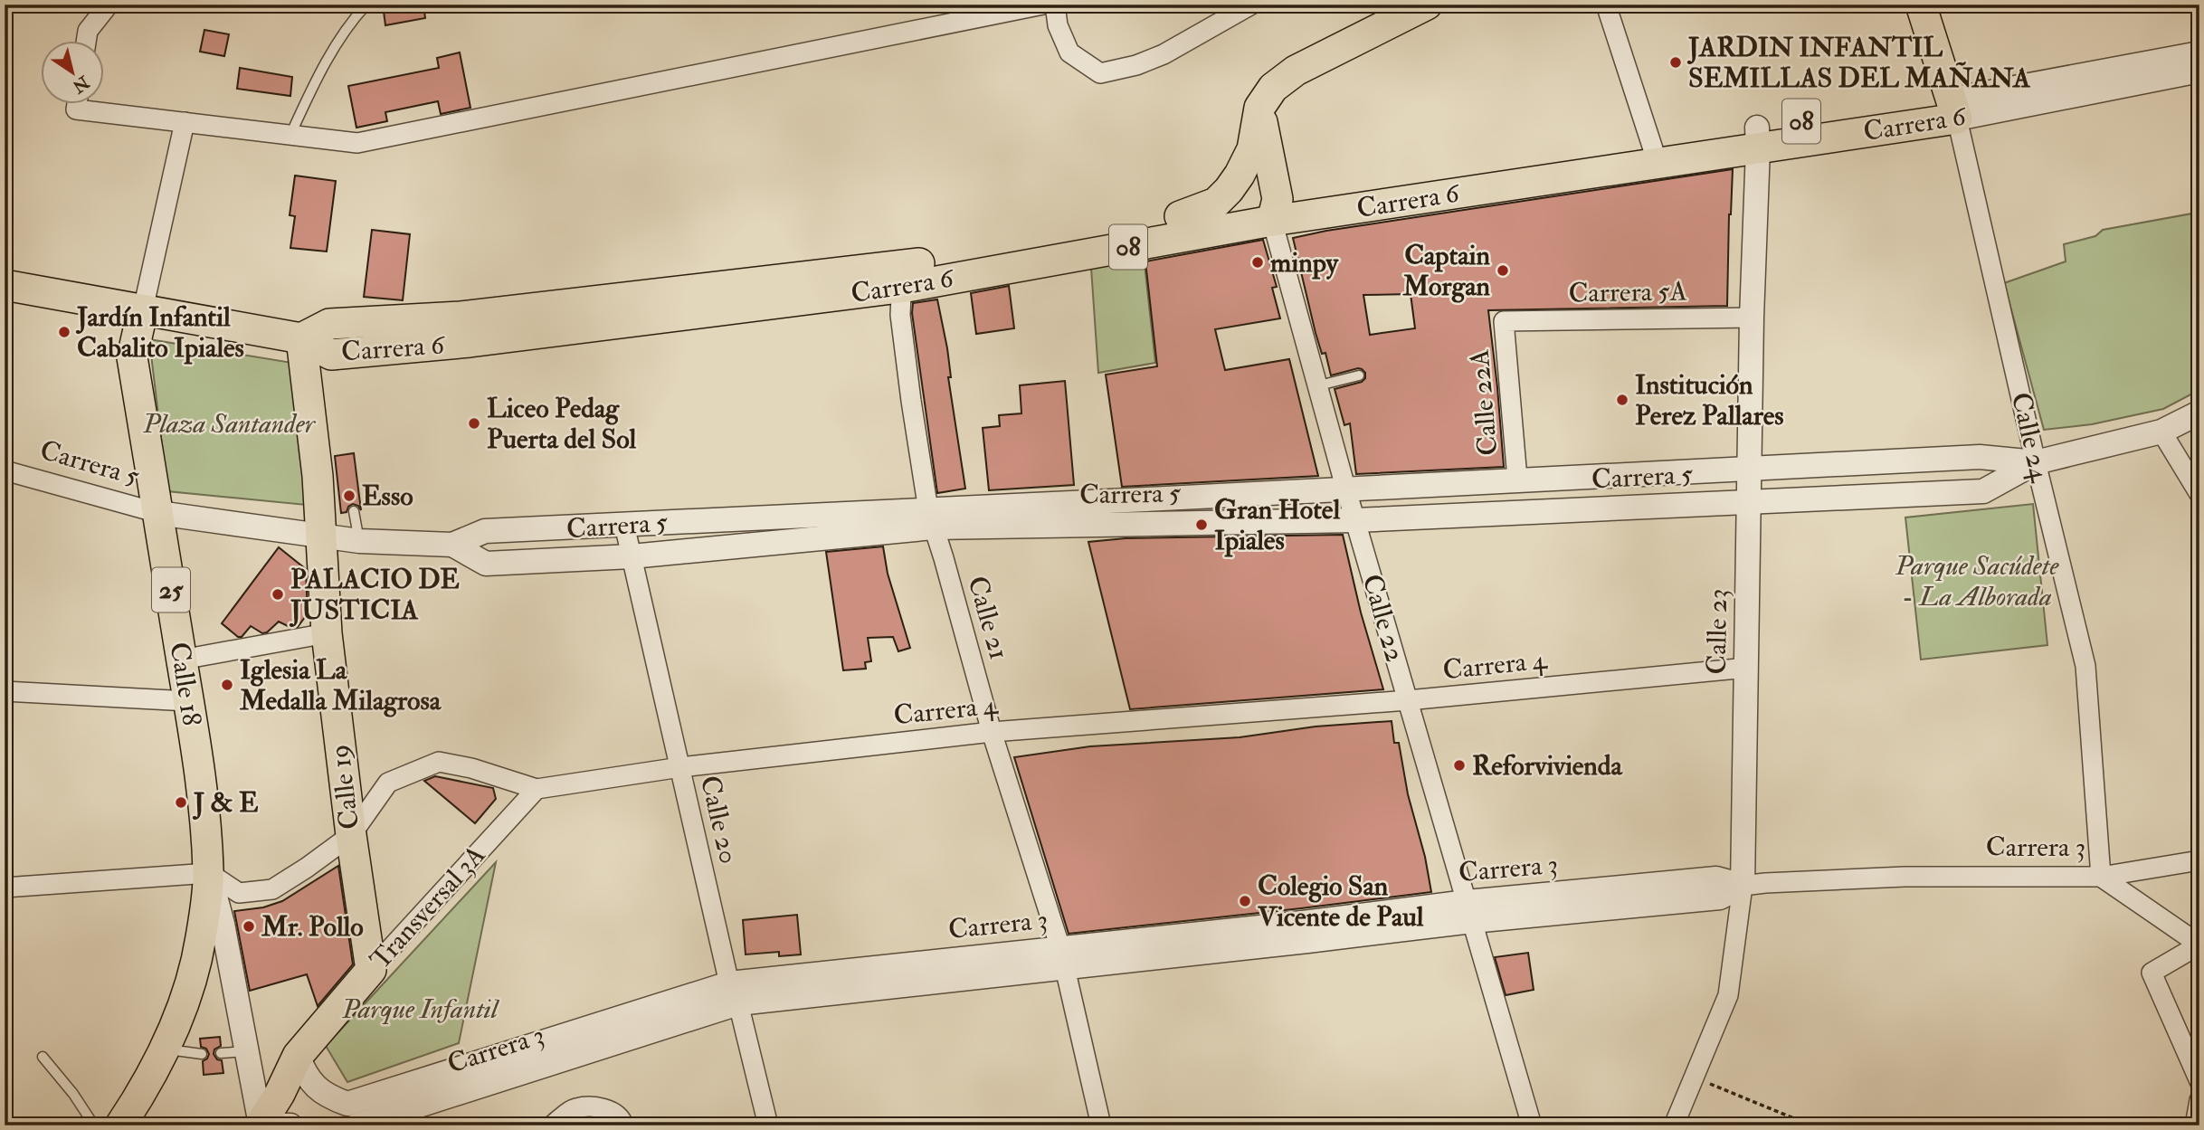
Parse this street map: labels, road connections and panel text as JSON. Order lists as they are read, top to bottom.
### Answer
{
  "streets": {
    "main road": [
      "08",
      "Carrera 6",
      "Calle 24",
      "25",
      "Calle 22",
      "Calle 18",
      "Calle 19",
      "Transversal 3A"
    ],
    "street": [
      "Carrera 5A",
      "Calle 22A",
      "Carrera 5",
      "Calle 21",
      "Calle 23",
      "Carrera 4",
      "Calle 20",
      "Carrera 3"
    ]
  },
  "crossings": [
    ["Carrera 6", "Calle 24"],
    ["Carrera 6", "Calle 21"],
    ["Carrera 6", "Calle 22"],
    ["Carrera 6", "Calle 23"],
    ["Carrera 6", "Calle 19"],
    ["Carrera 5A", "Calle 22A"],
    ["Carrera 5A", "Calle 23"],
    ["Calle 22A", "Carrera 5"],
    ["Calle 24", "Carrera 5"],
    ["Calle 24", "Carrera 3"],
    ["Carrera 5", "Calle 21"],
    ["Carrera 5", "Calle 22"],
    ["Carrera 5", "Calle 23"],
    ["Carrera 5", "Calle 18"],
    ["Carrera 5", "Calle 19"],
    ["Carrera 5", "Calle 20"],
    ["Calle 21", "Carrera 4"],
    ["Calle 21", "Carrera 3"],
    ["Calle 22", "Carrera 4"],
    ["Calle 22", "Carrera 3"],
    ["Calle 23", "Carrera 4"],
    ["Calle 23", "Carrera 3"],
    ["Carrera 4", "Calle 18"],
    ["Carrera 4", "Calle 19"],
    ["Carrera 4", "Calle 20"],
    ["Carrera 4", "Transversal 3A"],
    ["Calle 18", "Transversal 3A"],
    ["Calle 19", "Transversal 3A"],
    ["Calle 20", "Carrera 3"],
    ["Carrera 3", "Transversal 3A"]
  ],
  "parks": ["Plaza Santander", "Parque Sacúdete - La Alborada", "Parque Infantil"],
  "places": [
    "JARDIN INFANTIL SEMILLAS DEL MAÑANA",
    "minpy",
    "Captain Morgan",
    "Jardín Infantil Cabalito Ipiales",
    "Institución Perez Pallares",
    "Liceo Pedag Puerta del Sol",
    "Esso",
    "Gran Hotel Ipiales",
    "PALACIO DE JUSTICIA",
    "Iglesia La Medalla Milagrosa",
    "Reforvivienda",
    "J & E",
    "Colegio San Vicente de Paul",
    "Mr. Pollo"
  ],
  "north": "bottom right"
}
